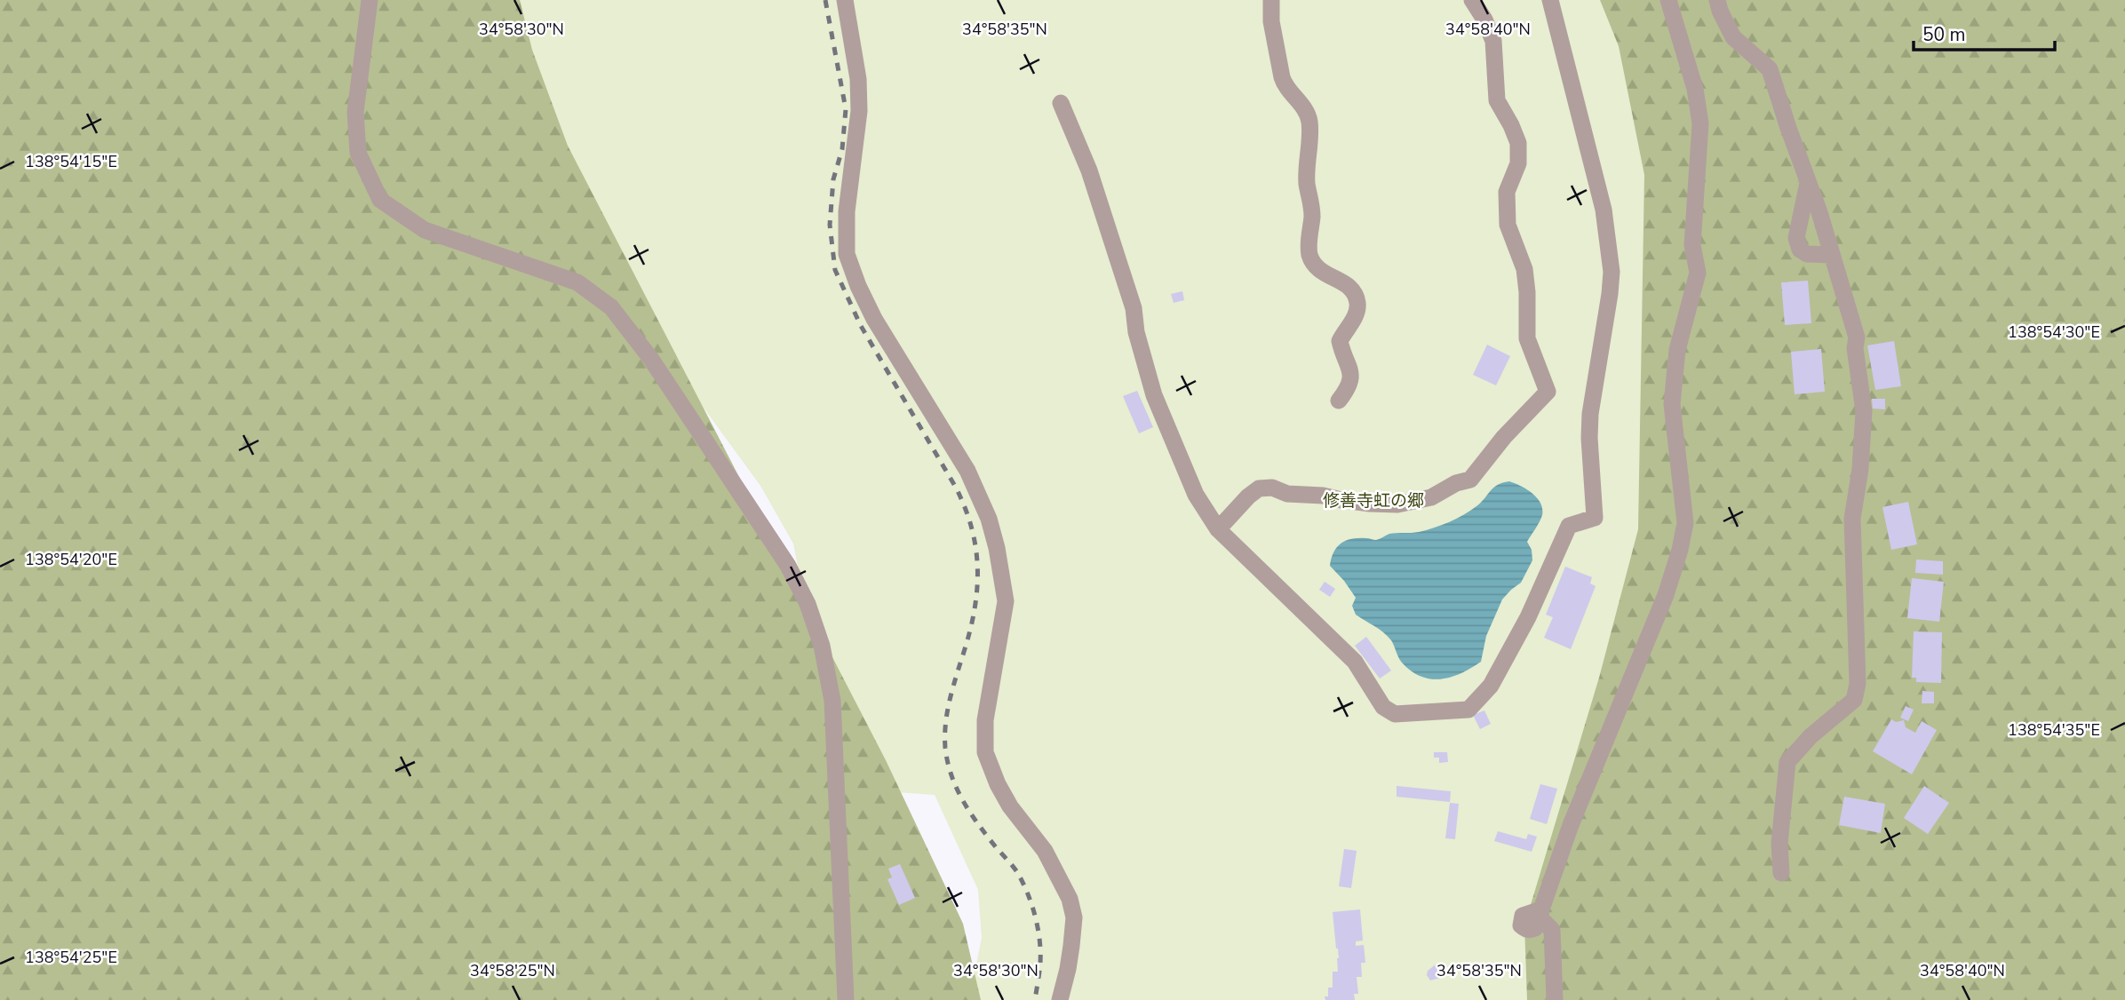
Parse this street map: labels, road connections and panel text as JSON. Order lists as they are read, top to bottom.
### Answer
{
  "parks": ["修善寺虹の郷"],
  "scale_bar": "50 m",
  "coordinates": [
    "34°58'30\"N",
    "34°58'35\"N",
    "34°58'40\"N",
    "138°54'15\"E",
    "138°54'30\"E",
    "138°54'20\"E",
    "138°54'35\"E",
    "138°54'25\"E",
    "34°58'25\"N"
  ]
}
